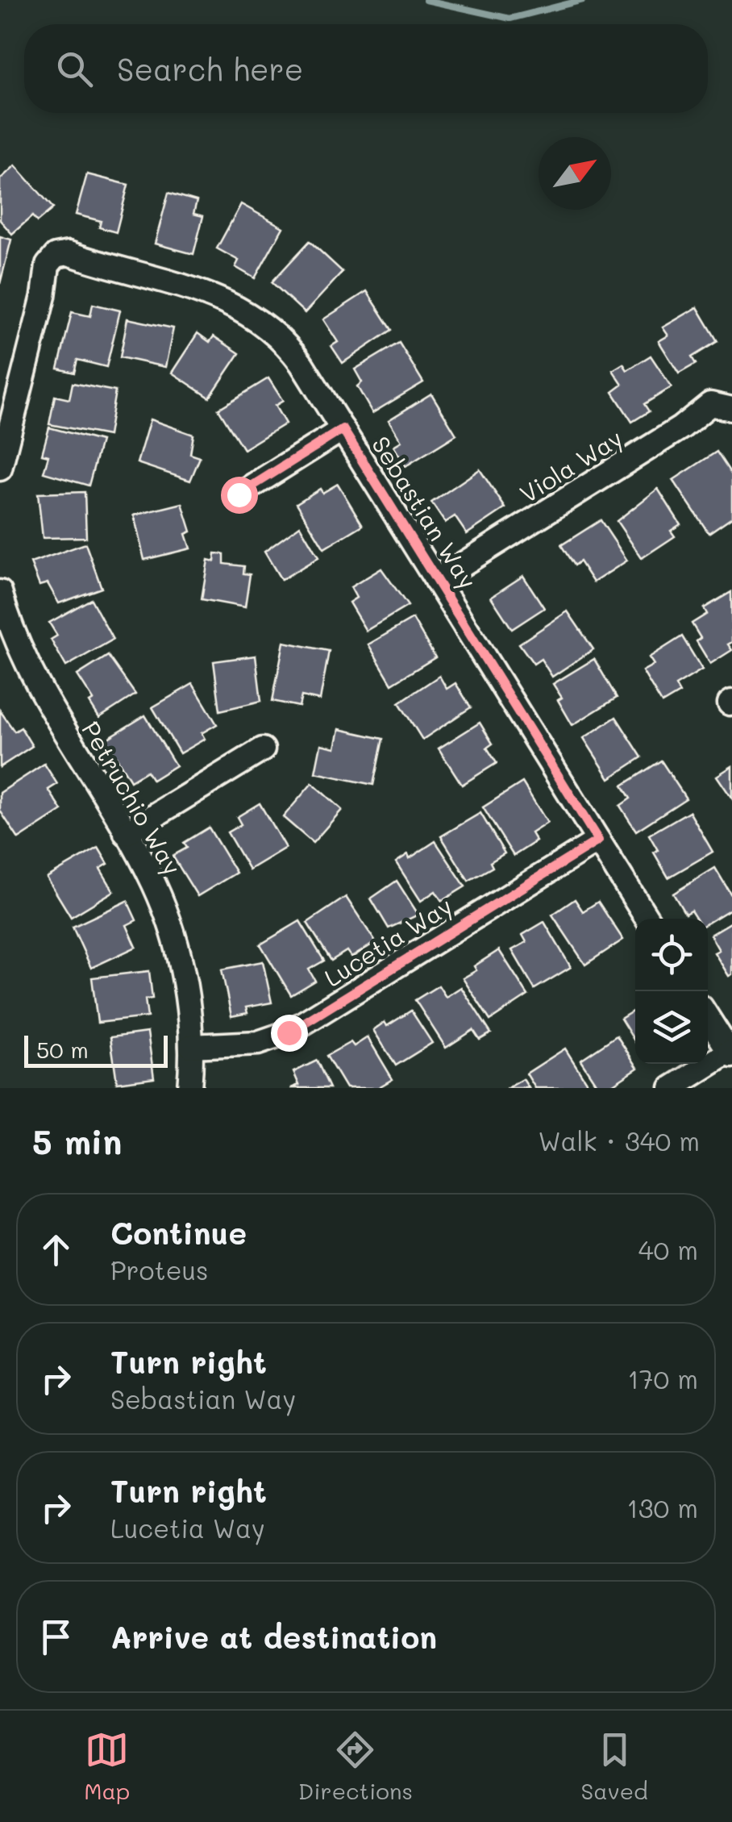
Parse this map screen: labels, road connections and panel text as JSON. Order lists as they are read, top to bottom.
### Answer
{
  "streets": {
    "street": [
      "Viola Way",
      "Sebastian Way",
      "Petruchio Way",
      "Lucetia Way"
    ]
  },
  "crossings": [
    ["Viola Way", "Sebastian Way"],
    ["Sebastian Way", "Lucetia Way"],
    ["Petruchio Way", "Lucetia Way"]
  ],
  "scale_bar": "50 m",
  "north": "top right",
  "page": {
    "search": "Search here",
    "scale": "50 m",
    "heading": ["5 min", "Walk · 340 m"],
    "list": [
      ["Continue", "Proteus", "40 m"],
      ["Turn right", "Sebastian Way", "170 m"],
      ["Turn right", "Lucetia Way", "130 m"],
      "Arrive at destination"
    ],
    "nav": ["Map", "Directions", "Saved"]
  }
}
